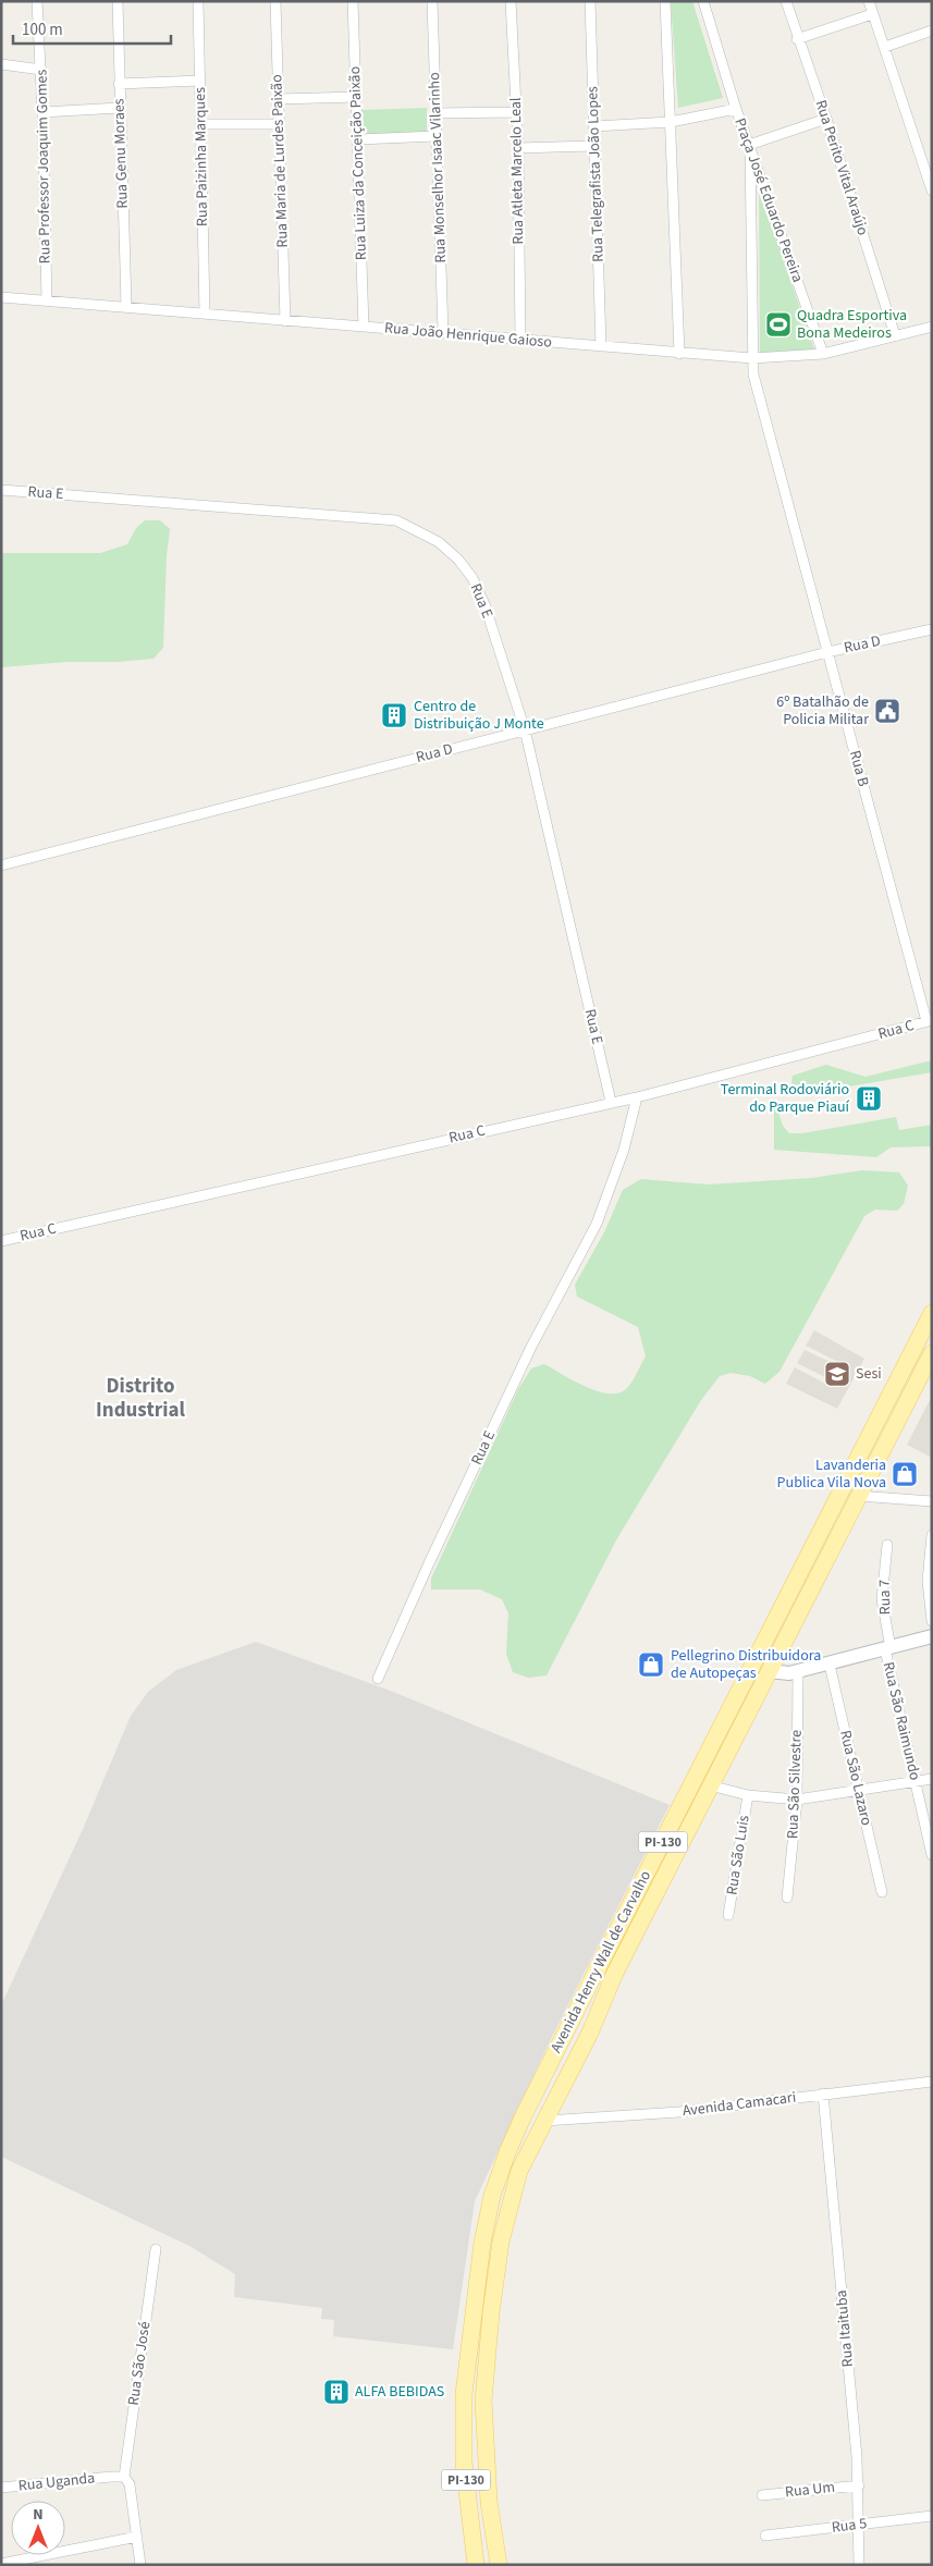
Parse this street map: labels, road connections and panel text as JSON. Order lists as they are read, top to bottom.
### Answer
{
  "streets": {
    "main road": ["PI-130", "Avenida Henry Wall de Carvalho"],
    "street": [
      "Rua Genu Moraes",
      "Rua Paizinha Marques",
      "Rua Maria de Lurdes Paixão",
      "Rua Luiza da Conceição Paixão",
      "Rua Professor Joaquim Gomes",
      "Rua Monselhor Isaac Vilarinho",
      "Rua Perito Vital Araújo",
      "Rua Atleta Marcelo Leal",
      "Rua Telegrafista João Lopes",
      "Praça José Eduardo Pereira",
      "Rua João Henrique Gaioso",
      "Rua E",
      "Rua D",
      "Rua B",
      "Rua C",
      "Rua 7",
      "Rua São Raimundo",
      "Rua São Lazaro",
      "Rua São Silvestre",
      "Rua São Luis",
      "Avenida Camacari",
      "Rua Itaituba",
      "Rua São José",
      "Rua Uganda",
      "Rua Um",
      "Rua 5"
    ]
  },
  "crossings": [
    ["Rua Genu Moraes", "Rua João Henrique Gaioso"],
    ["Rua Paizinha Marques", "Rua João Henrique Gaioso"],
    ["Rua Maria de Lurdes Paixão", "Rua João Henrique Gaioso"],
    ["Rua Luiza da Conceição Paixão", "Rua João Henrique Gaioso"],
    ["Rua Professor Joaquim Gomes", "Rua João Henrique Gaioso"],
    ["Rua Monselhor Isaac Vilarinho", "Rua João Henrique Gaioso"],
    ["Rua Perito Vital Araújo", "Rua João Henrique Gaioso"],
    ["Rua Atleta Marcelo Leal", "Rua João Henrique Gaioso"],
    ["Rua Telegrafista João Lopes", "Praça José Eduardo Pereira"],
    ["Rua Telegrafista João Lopes", "Rua João Henrique Gaioso"],
    ["Praça José Eduardo Pereira", "Rua João Henrique Gaioso"],
    ["Praça José Eduardo Pereira", "Rua B"],
    ["Rua João Henrique Gaioso", "Rua B"],
    ["Rua E", "Rua D"],
    ["Rua E", "Rua C"],
    ["Rua D", "Rua B"],
    ["Rua B", "Rua C"],
    ["Rua 7", "Rua São Raimundo"],
    ["Avenida Henry Wall de Carvalho", "Avenida Camacari"],
    ["Avenida Camacari", "Rua Itaituba"],
    ["Rua Itaituba", "Rua Um"],
    ["Rua Itaituba", "Rua 5"],
    ["Rua São José", "Rua Uganda"]
  ],
  "districts": ["Distrito Industrial"],
  "places": {
    "sports": ["Quadra Esportiva Bona Medeiros"],
    "public building": ["6º Batalhão de Policia Militar"],
    "building": ["Centro de Distribuição J Monte", "Terminal Rodoviário do Parque Piauí", "ALFA BEBIDAS"],
    "school or university": ["Sesi"],
    "shop": ["Lavanderia Publica Vila Nova", "Pellegrino Distribuidora de Autopeças"]
  },
  "scale_bar": "100 m",
  "north": "top"
}
